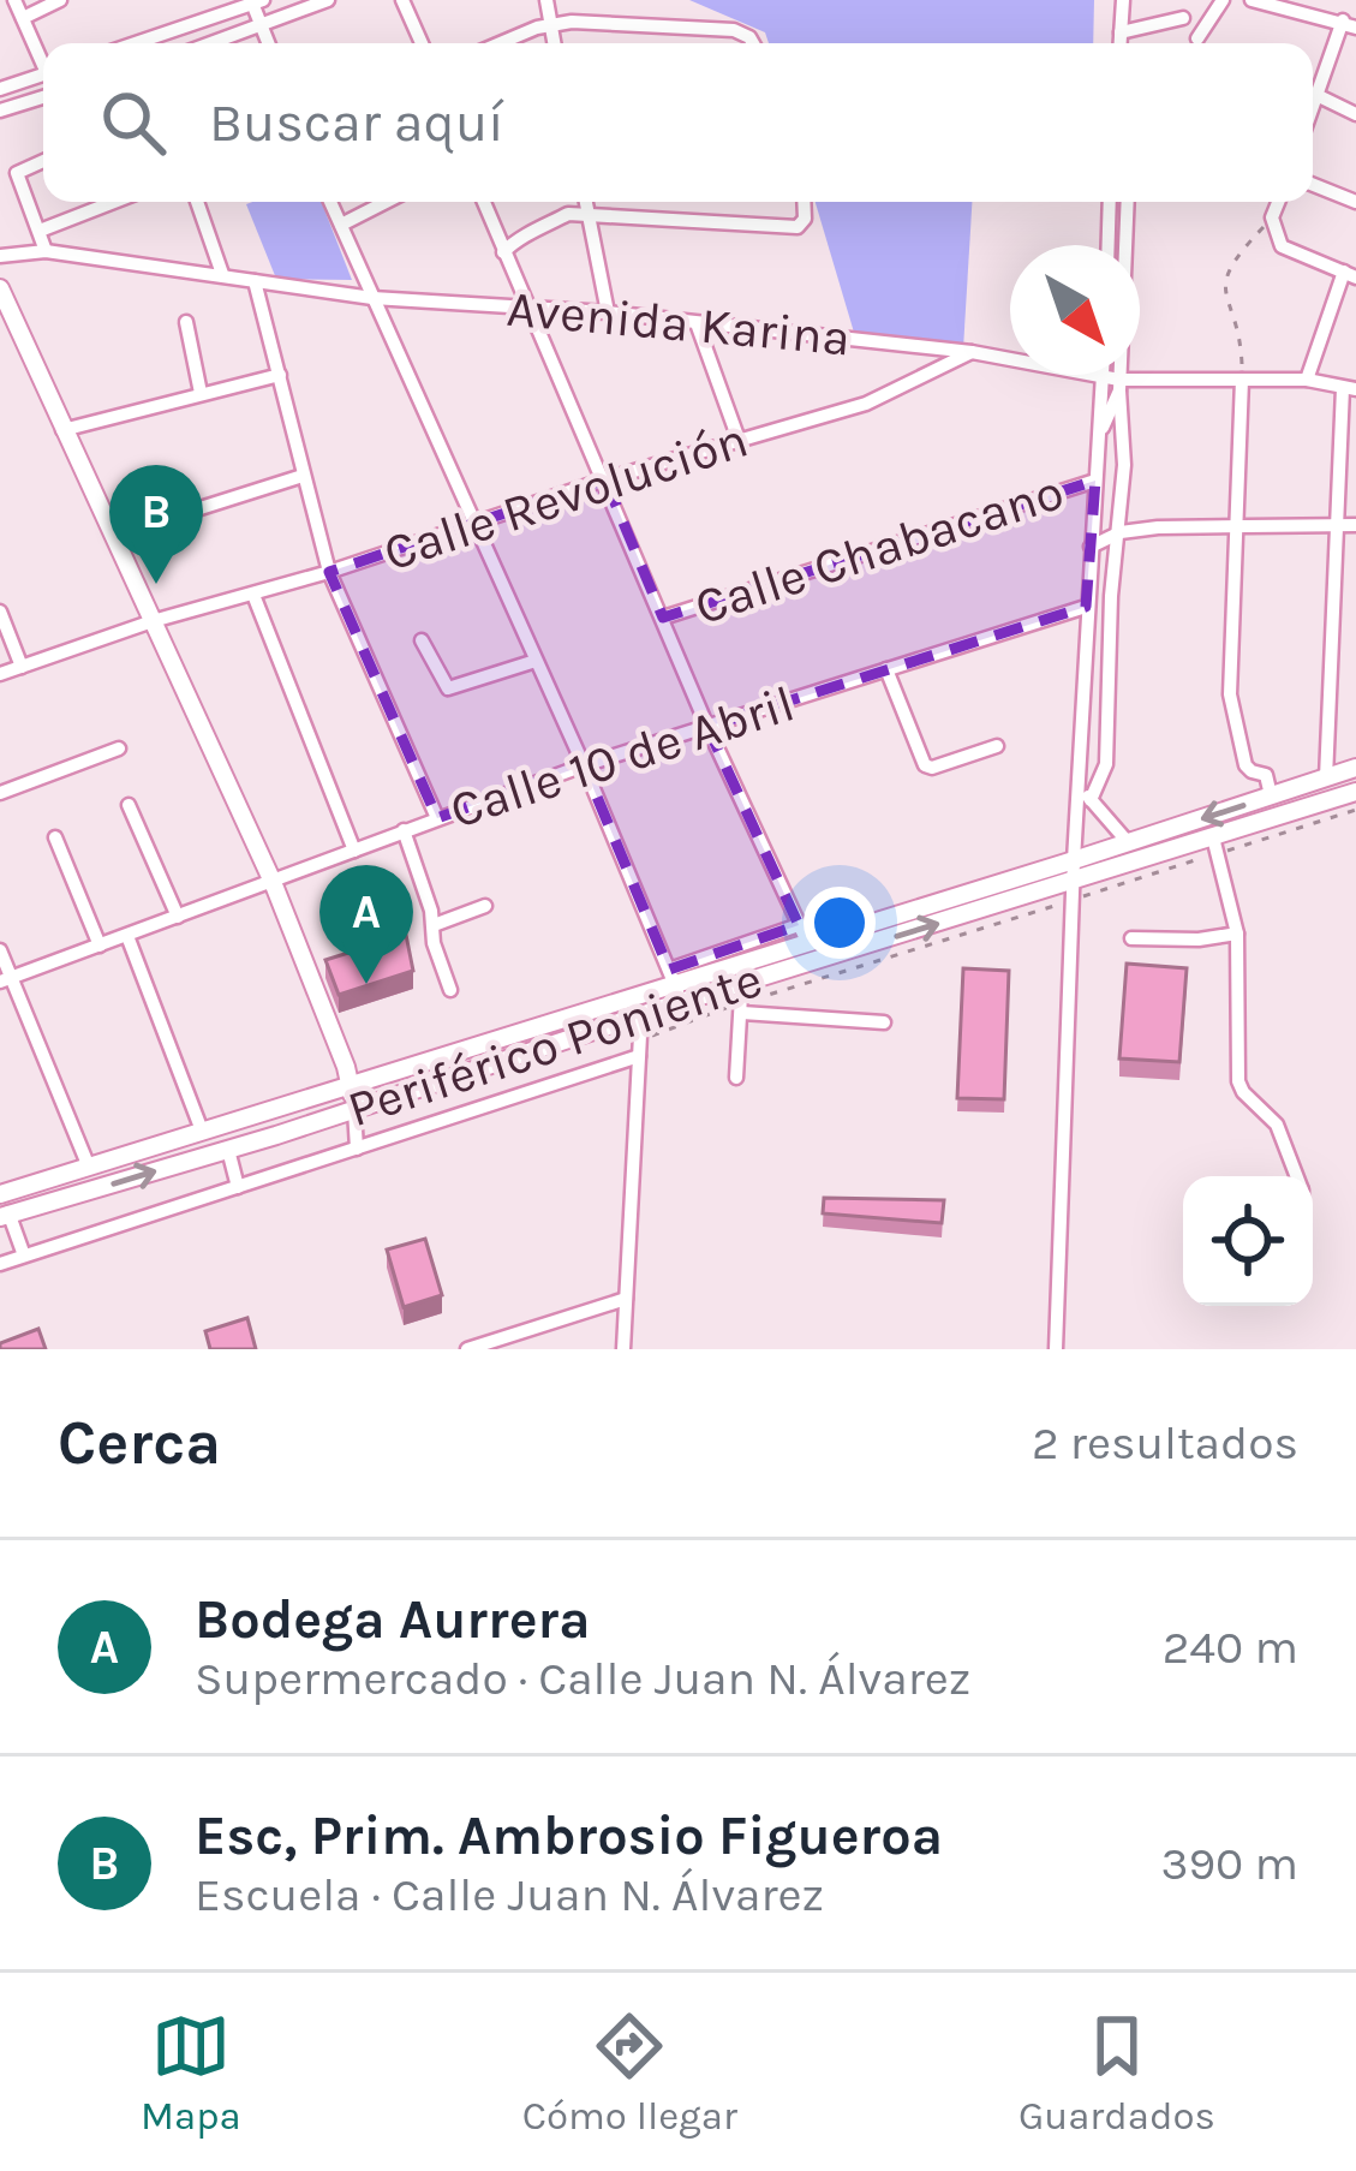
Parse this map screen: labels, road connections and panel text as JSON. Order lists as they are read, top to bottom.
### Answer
{
  "streets": {
    "main road": ["Periférico Poniente"],
    "street": [
      "Avenida Karina",
      "Calle Revolución",
      "Calle Chabacano",
      "Calle 10 de Abril"
    ]
  },
  "crossings": [
    ["Avenida Karina", "Calle Revolución"]
  ],
  "north": "bottom right",
  "page": {
    "search": "Buscar aquí",
    "pins": ["B", "A"],
    "heading": ["Cerca", "2 resultados"],
    "list": [
      {
        "mark": "A",
        "name": "Bodega Aurrera",
        "note": "Supermercado · Calle Juan N. Álvarez",
        "value": "240 m"
      },
      {
        "mark": "B",
        "name": "Esc, Prim. Ambrosio Figueroa",
        "note": "Escuela · Calle Juan N. Álvarez",
        "value": "390 m"
      }
    ],
    "nav": ["Mapa", "Cómo llegar", "Guardados"]
  }
}
